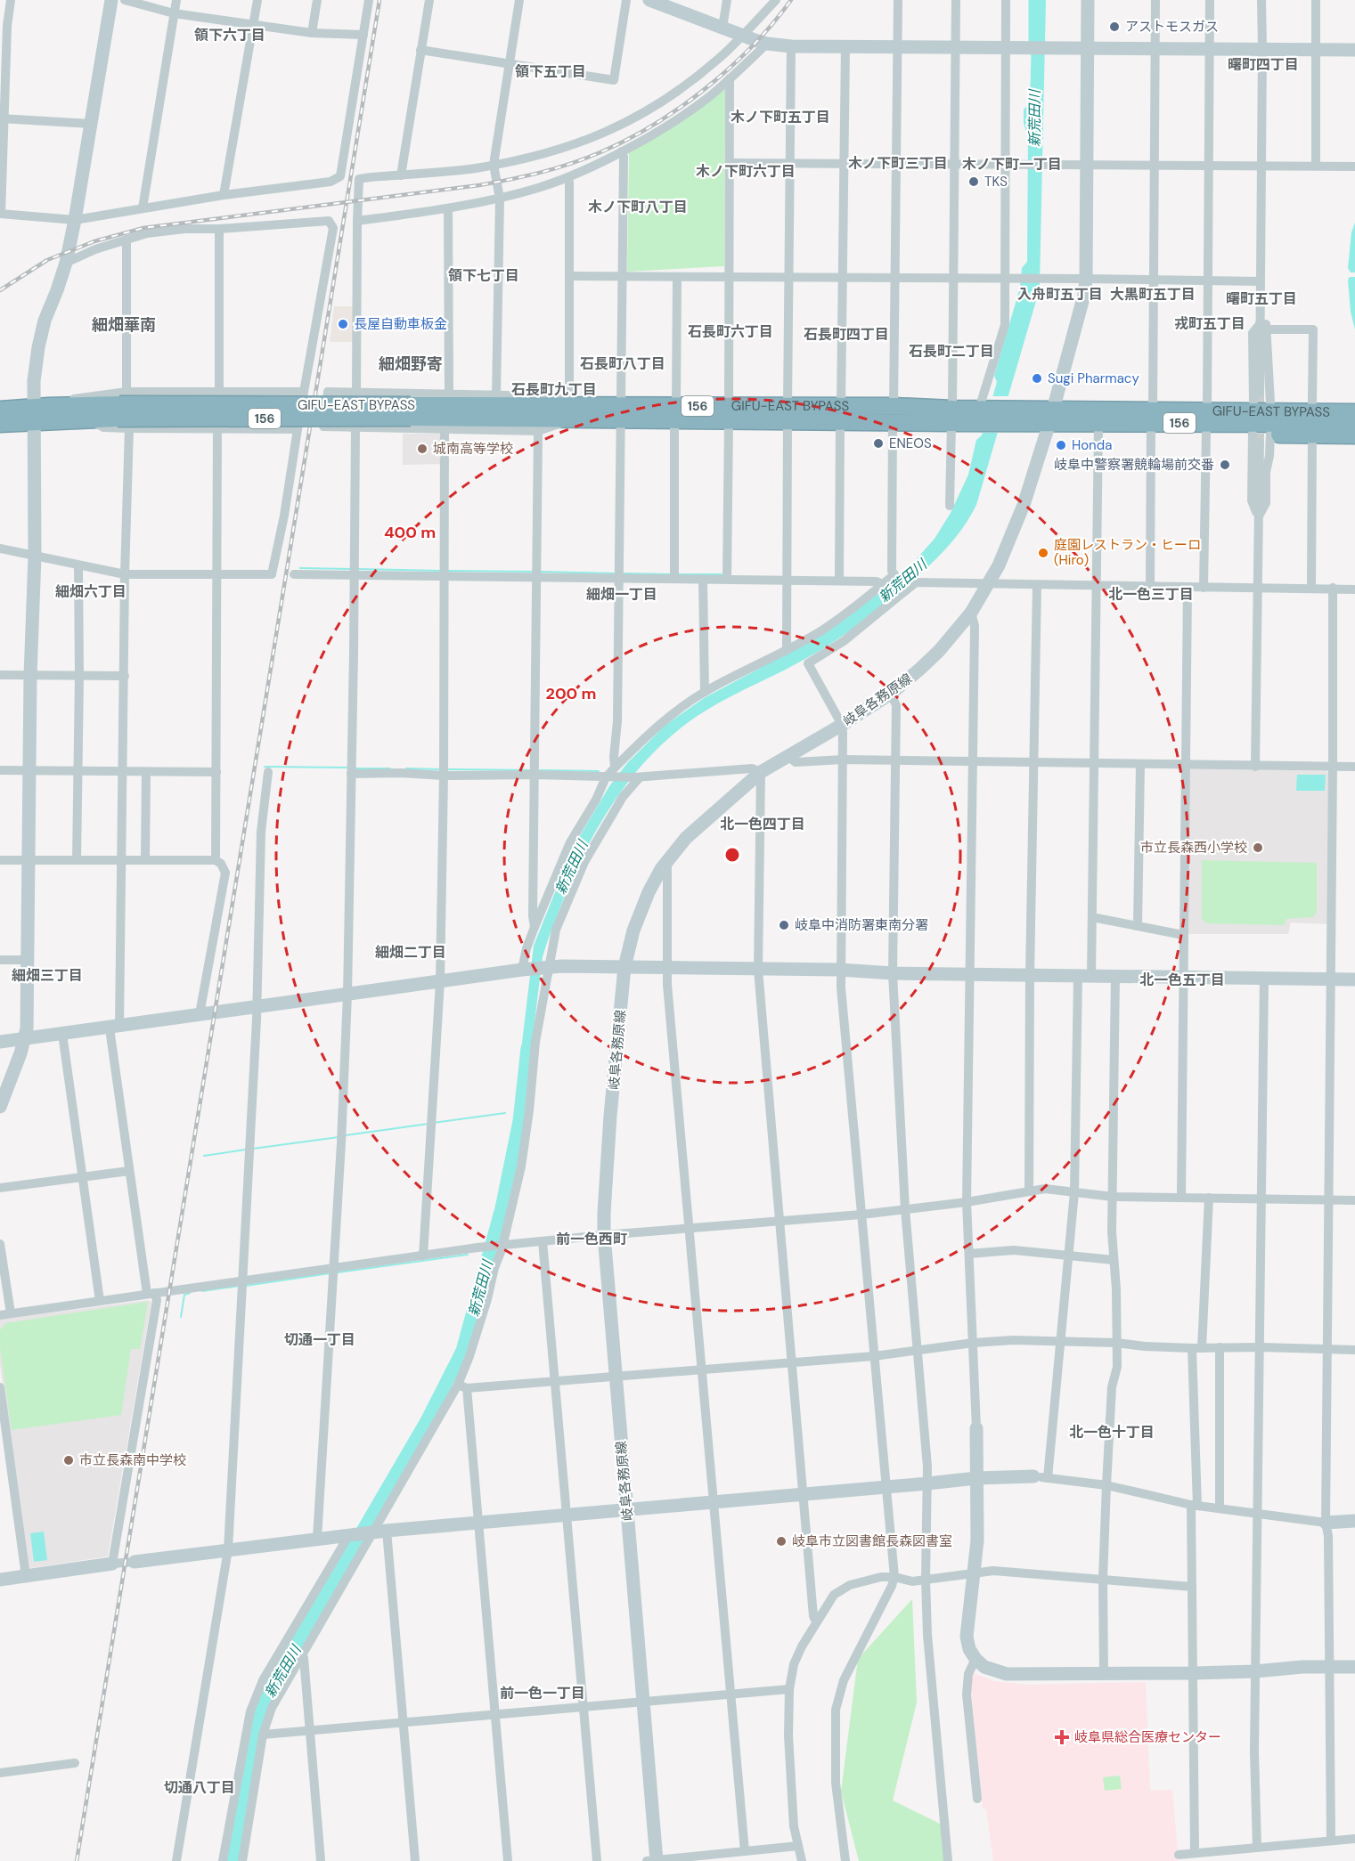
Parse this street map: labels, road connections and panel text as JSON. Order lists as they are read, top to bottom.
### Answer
{
  "streets": {
    "highway": ["GIFU-EAST BYPASS", "156"],
    "street": ["岐阜各務原線"]
  },
  "crossings": [
    ["GIFU-EAST BYPASS", "156"],
    ["GIFU-EAST BYPASS", "岐阜各務原線"]
  ],
  "districts": [
    "領下六丁目",
    "曙町四丁目",
    "領下五丁目",
    "木ノ下町五丁目",
    "木ノ下町三丁目",
    "木ノ下町一丁目",
    "木ノ下町六丁目",
    "木ノ下町八丁目",
    "領下七丁目",
    "入舟町五丁目",
    "大黒町五丁目",
    "曙町五丁目",
    "戎町五丁目",
    "細畑華南",
    "石長町六丁目",
    "石長町四丁目",
    "石長町二丁目",
    "石長町八丁目",
    "細畑野寄",
    "石長町九丁目",
    "細畑六丁目",
    "細畑一丁目",
    "北一色三丁目",
    "北一色四丁目",
    "細畑二丁目",
    "細畑三丁目",
    "北一色五丁目",
    "前一色西町",
    "切通一丁目",
    "北一色十丁目",
    "前一色一丁目",
    "切通八丁目"
  ],
  "water": ["新荒田川"],
  "places": {
    "other": [
      "アストモスガス",
      "TKS",
      "長屋自動車板金",
      "Sugi Pharmacy",
      "ENEOS",
      "Honda",
      "城南高等学校",
      "岐阜中警察署競輪場前交番",
      "庭園レストラン・ヒーロ (Hiro)",
      "市立長森西小学校",
      "岐阜中消防署東南分署",
      "市立長森南中学校",
      "岐阜市立図書館長森図書室"
    ],
    "health": ["岐阜県総合医療センター"]
  },
  "rings": ["400 m", "200 m"]
}
